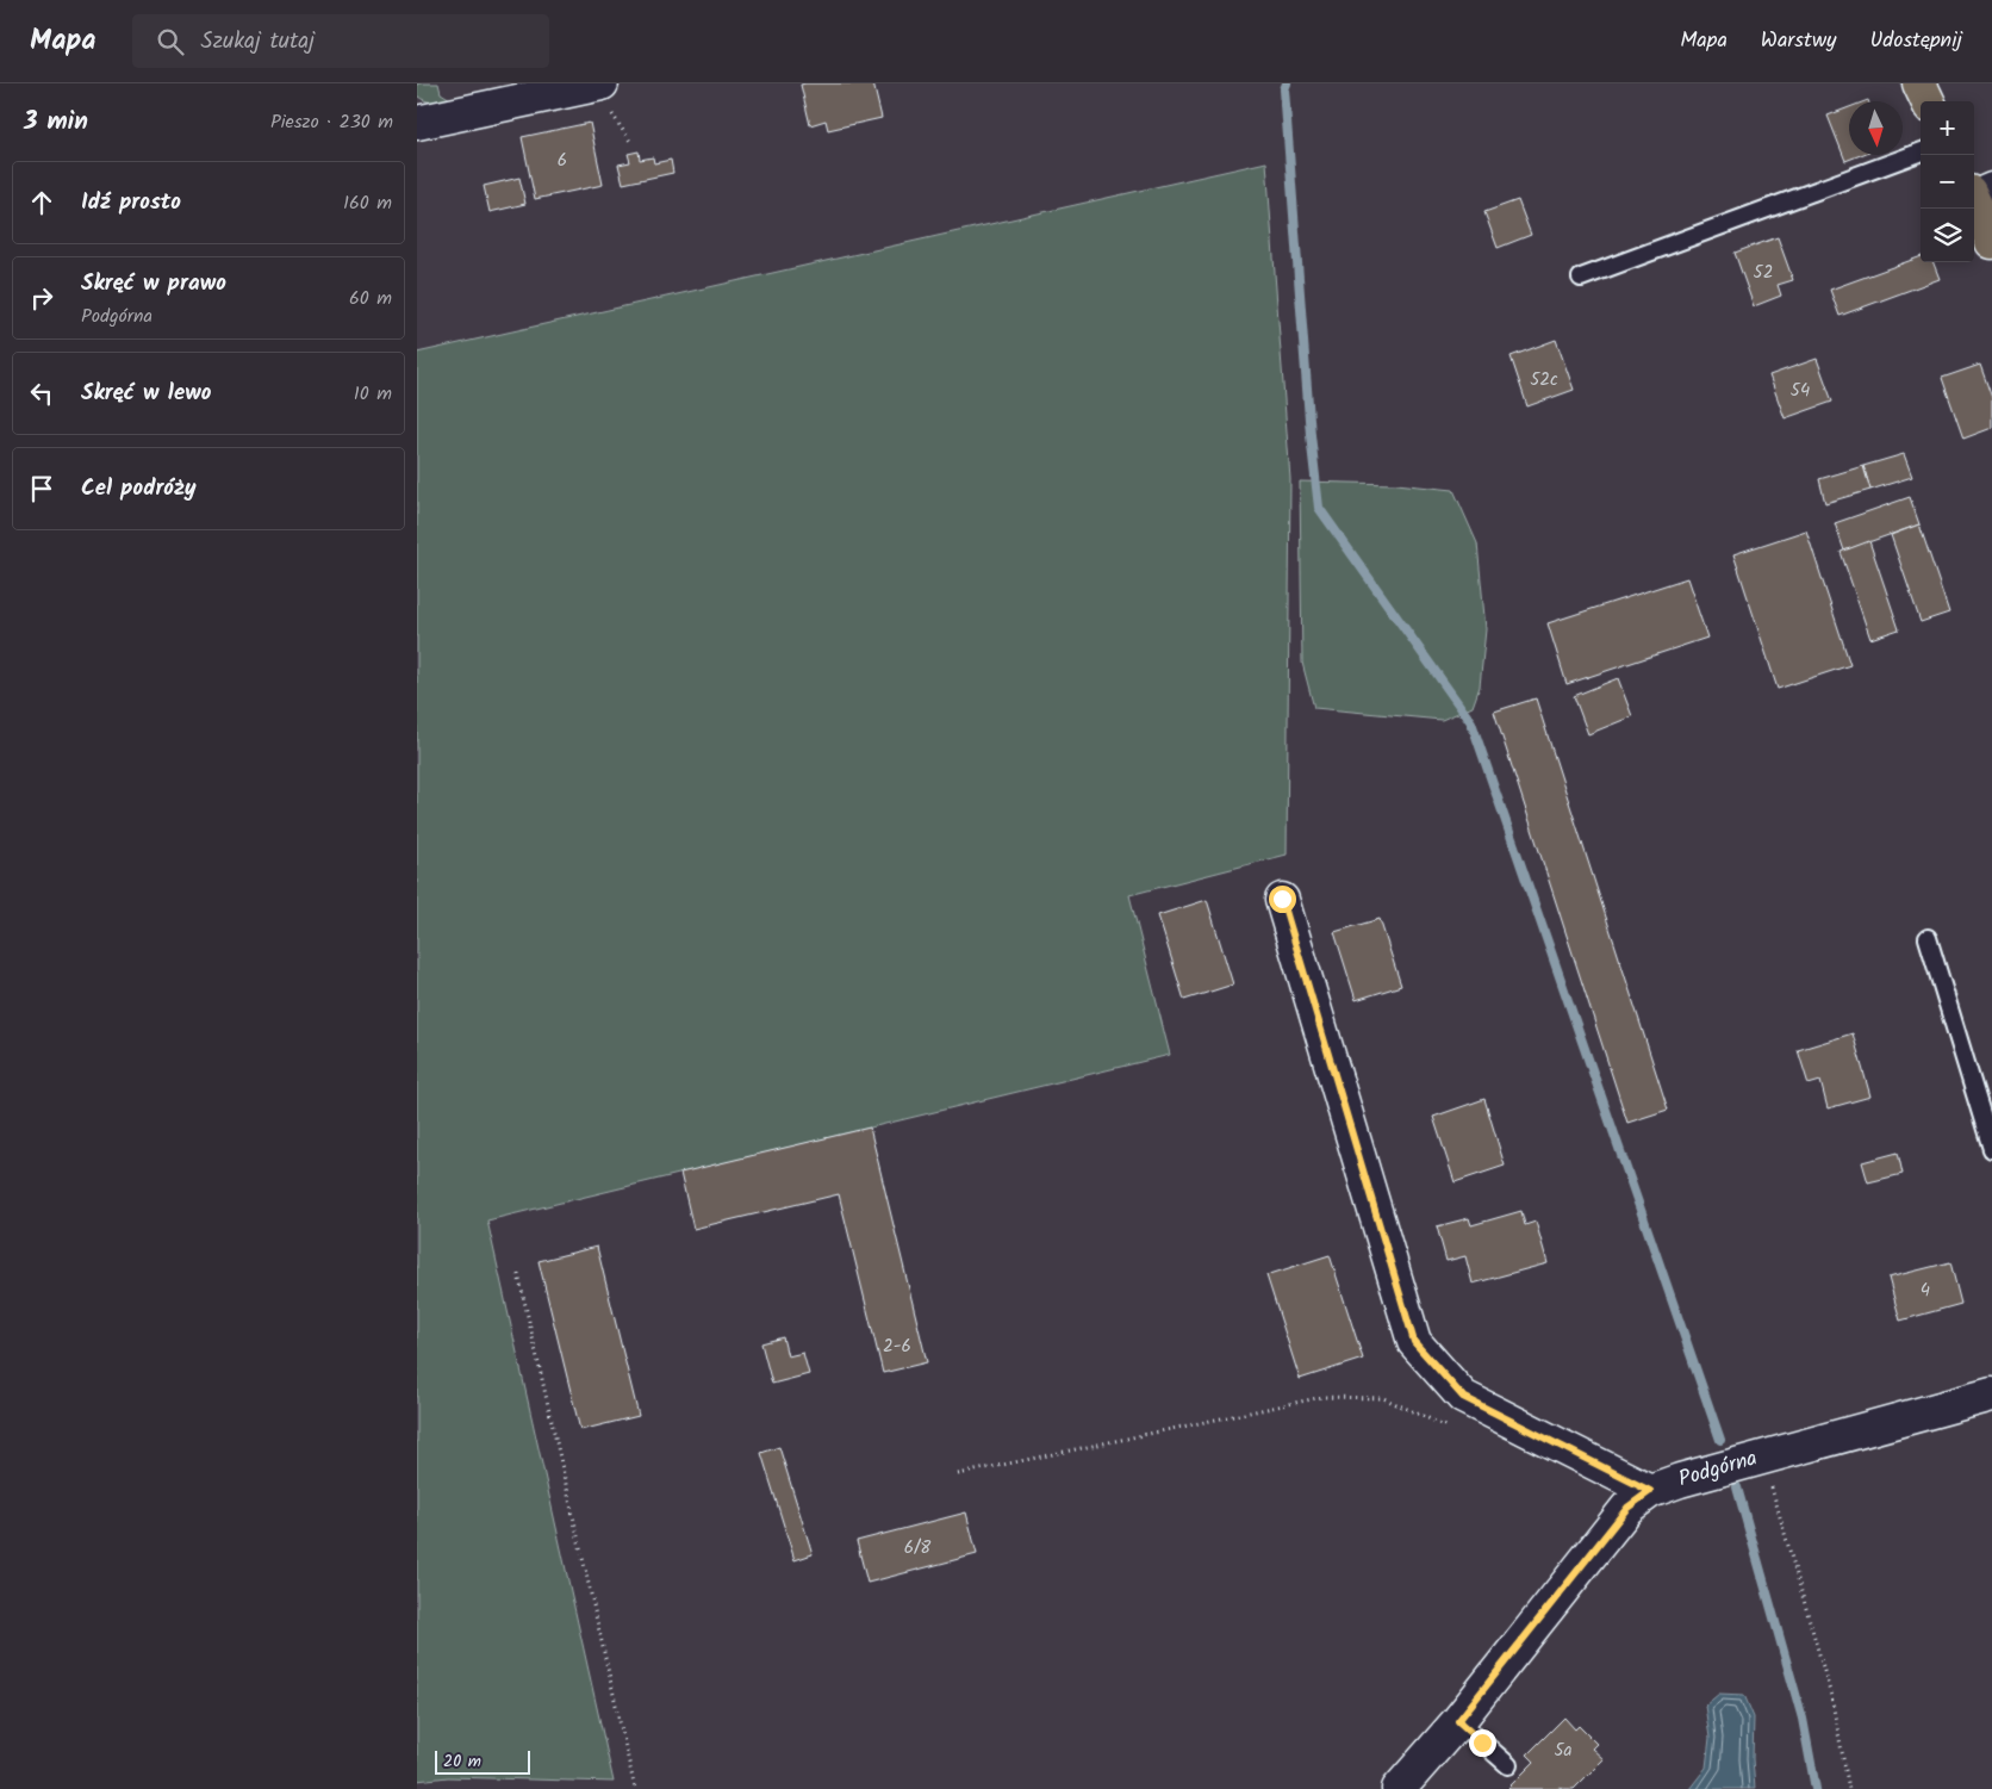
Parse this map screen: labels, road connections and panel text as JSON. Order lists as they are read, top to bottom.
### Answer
{
  "streets": {
    "street": ["Podgórna"]
  },
  "house_numbers": [
    "6",
    "52",
    "52c",
    "54",
    "4",
    "2-6",
    "6/8",
    "5a"
  ],
  "scale_bar": "20 m",
  "north": "bottom",
  "page": {
    "header": "Mapa",
    "search": "Szukaj tutaj",
    "nav": ["Mapa", "Warstwy", "Udostępnij"],
    "heading": ["3 min", "Pieszo · 230 m"],
    "map_buttons": ["+", "−"],
    "list": [
      ["Idź prosto", "160 m"],
      ["Skręć w prawo", "Podgórna", "60 m"],
      ["Skręć w lewo", "10 m"],
      "Cel podróży"
    ],
    "scale": "20 m"
  }
}
